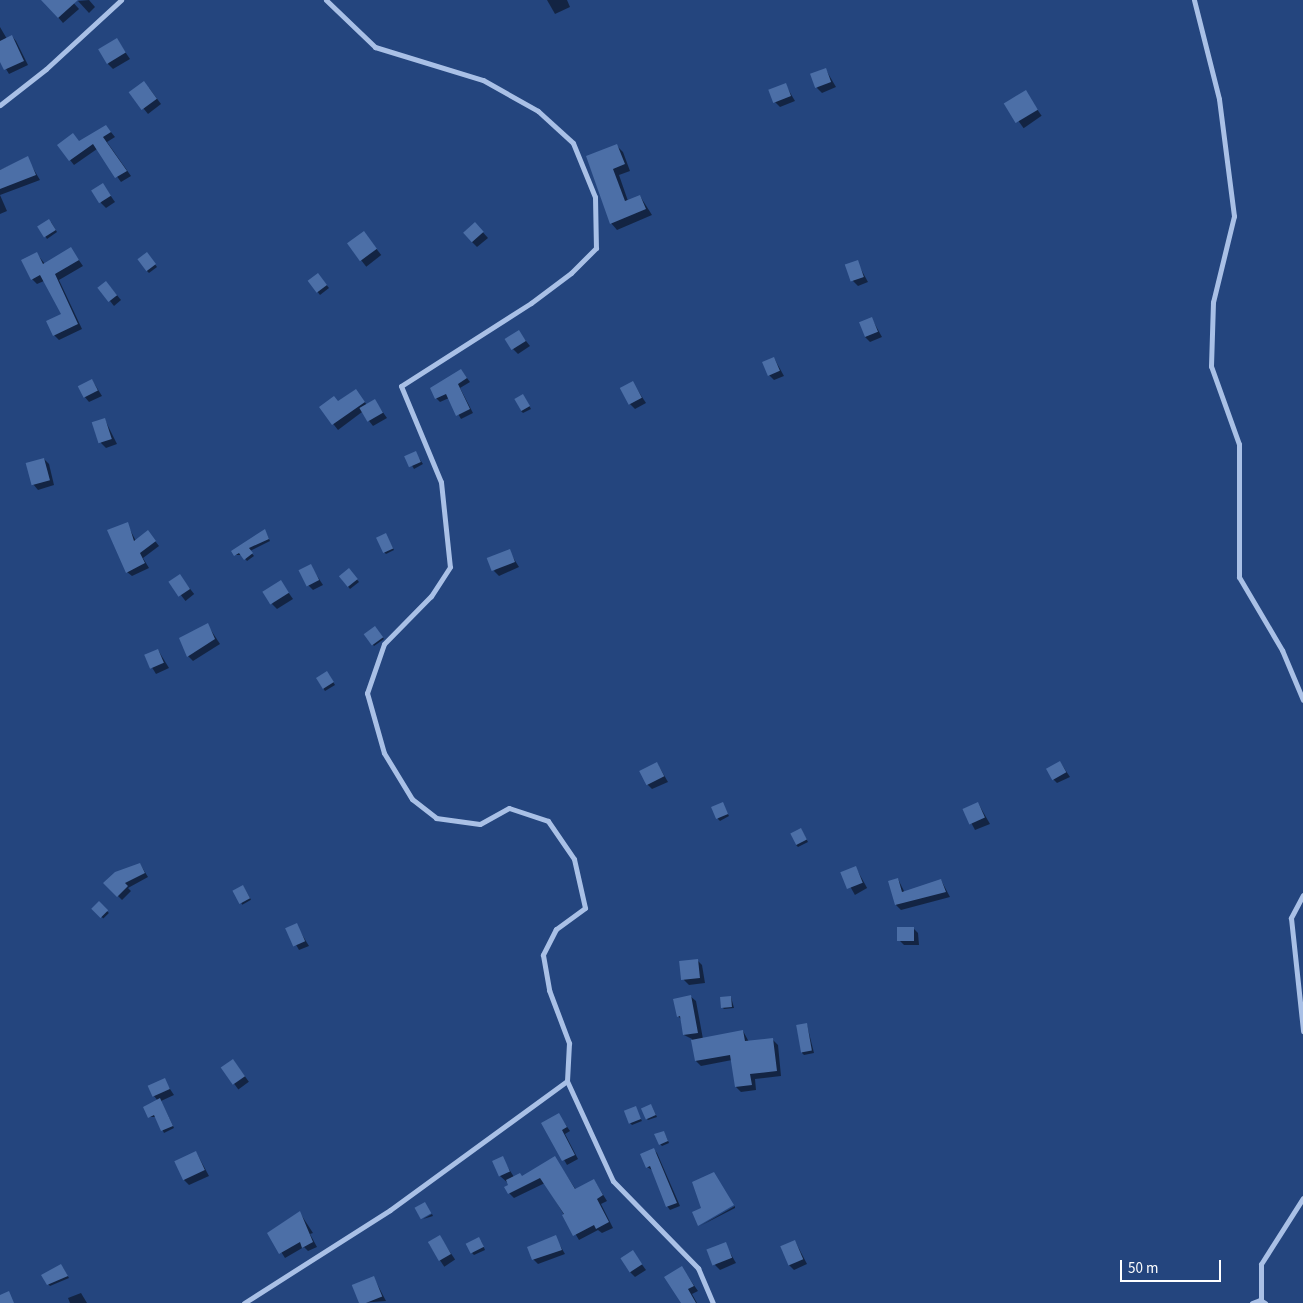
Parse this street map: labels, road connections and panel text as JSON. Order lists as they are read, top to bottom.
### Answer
{
  "scale_bar": "50 m"
}
